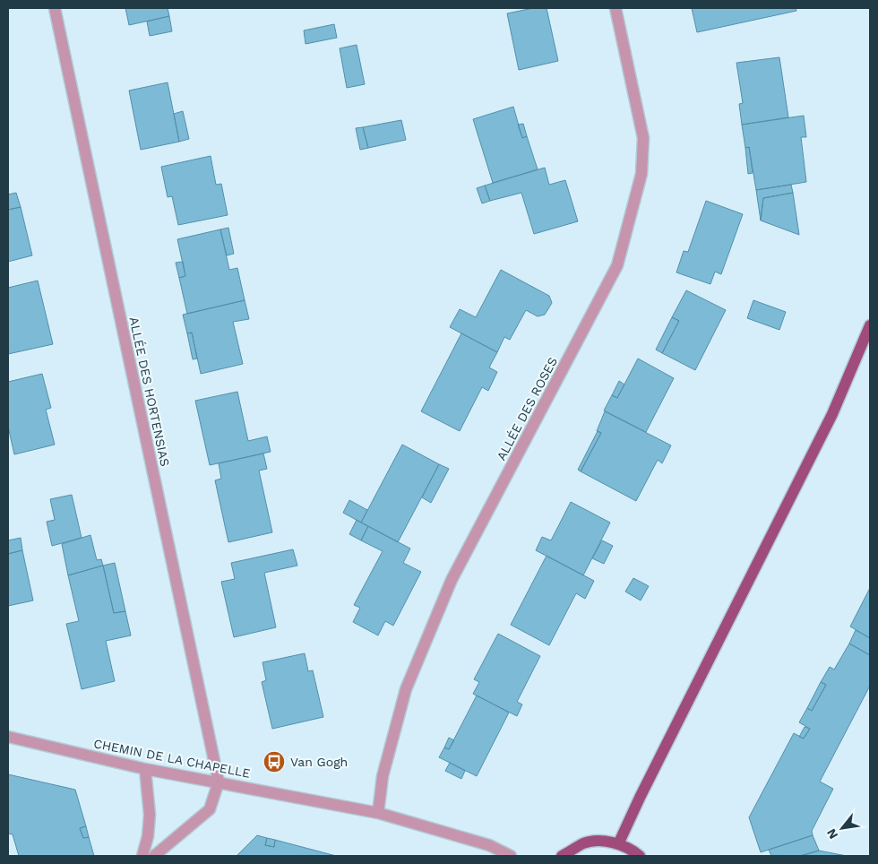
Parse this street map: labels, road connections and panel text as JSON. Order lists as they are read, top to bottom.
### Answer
{
  "streets": {
    "street": ["ALLÉE DES HORTENSIAS", "ALLÉE DES ROSES", "CHEMIN DE LA CHAPELLE"]
  },
  "crossings": [
    ["ALLÉE DES HORTENSIAS", "CHEMIN DE LA CHAPELLE"],
    ["ALLÉE DES ROSES", "CHEMIN DE LA CHAPELLE"]
  ],
  "places": {
    "bus stop": ["Van Gogh"]
  },
  "north": "bottom left"
}
